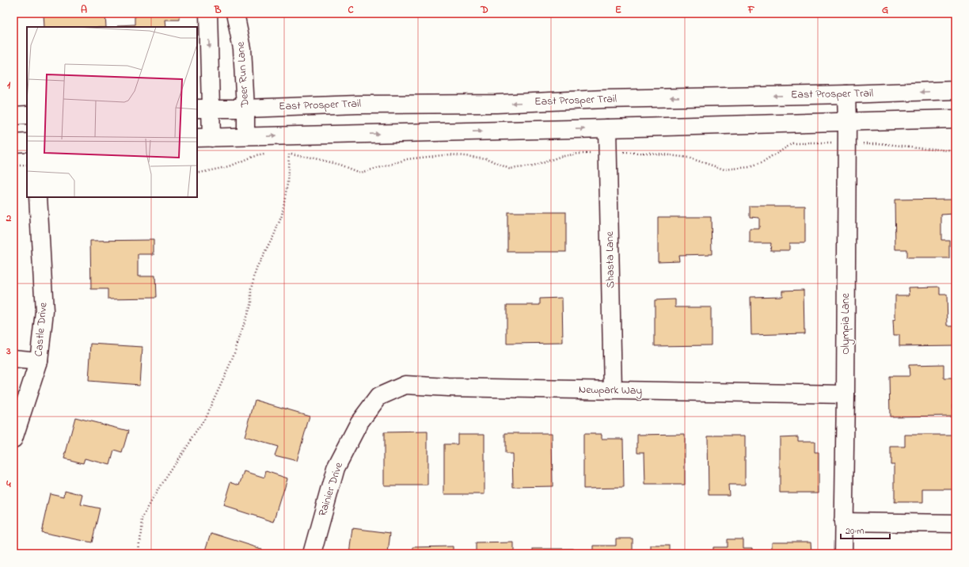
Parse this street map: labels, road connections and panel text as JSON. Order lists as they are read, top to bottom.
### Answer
{
  "streets": {
    "street": [
      "Deer Run Lane",
      "East Prosper Trail",
      "Shasta Lane",
      "Olympia Lane",
      "Castle Drive",
      "Newpark Way",
      "Rainier Drive"
    ]
  },
  "crossings": [
    ["Deer Run Lane", "East Prosper Trail"],
    ["East Prosper Trail", "Olympia Lane"],
    ["Shasta Lane", "Newpark Way"],
    ["Olympia Lane", "Newpark Way"],
    ["Newpark Way", "Rainier Drive"]
  ],
  "scale_bar": "20 m",
  "grid": {
    "columns": [
      "A",
      "B",
      "C",
      "D",
      "E",
      "F",
      "G"
    ],
    "rows": [
      "1",
      "2",
      "3",
      "4"
    ]
  }
}
